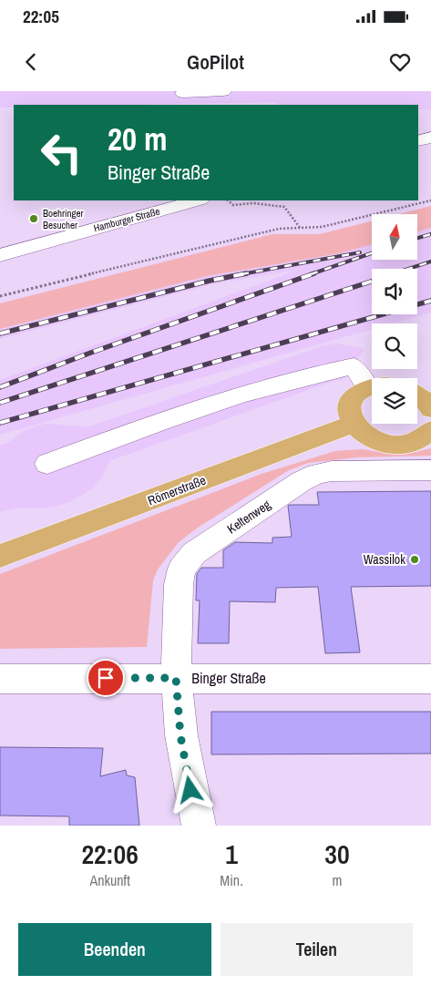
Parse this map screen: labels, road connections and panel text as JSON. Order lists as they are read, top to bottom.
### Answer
{
  "streets": {
    "main road": ["Römerstraße"],
    "street": ["Hamburger Straße", "Keltenweg", "Binger Straße"]
  },
  "crossings": [
    ["Keltenweg", "Binger Straße"]
  ],
  "places": ["Boehringer Besucher", "Wassilok"],
  "north": "top",
  "page": {
    "status": "22:05",
    "header": "GoPilot",
    "turn": ["20 m", "Binger Straße"],
    "eta": [
      "22:06",
      "Ankunft",
      "1",
      "Min.",
      "30",
      "m"
    ],
    "buttons": ["Beenden", "Teilen"]
  }
}
